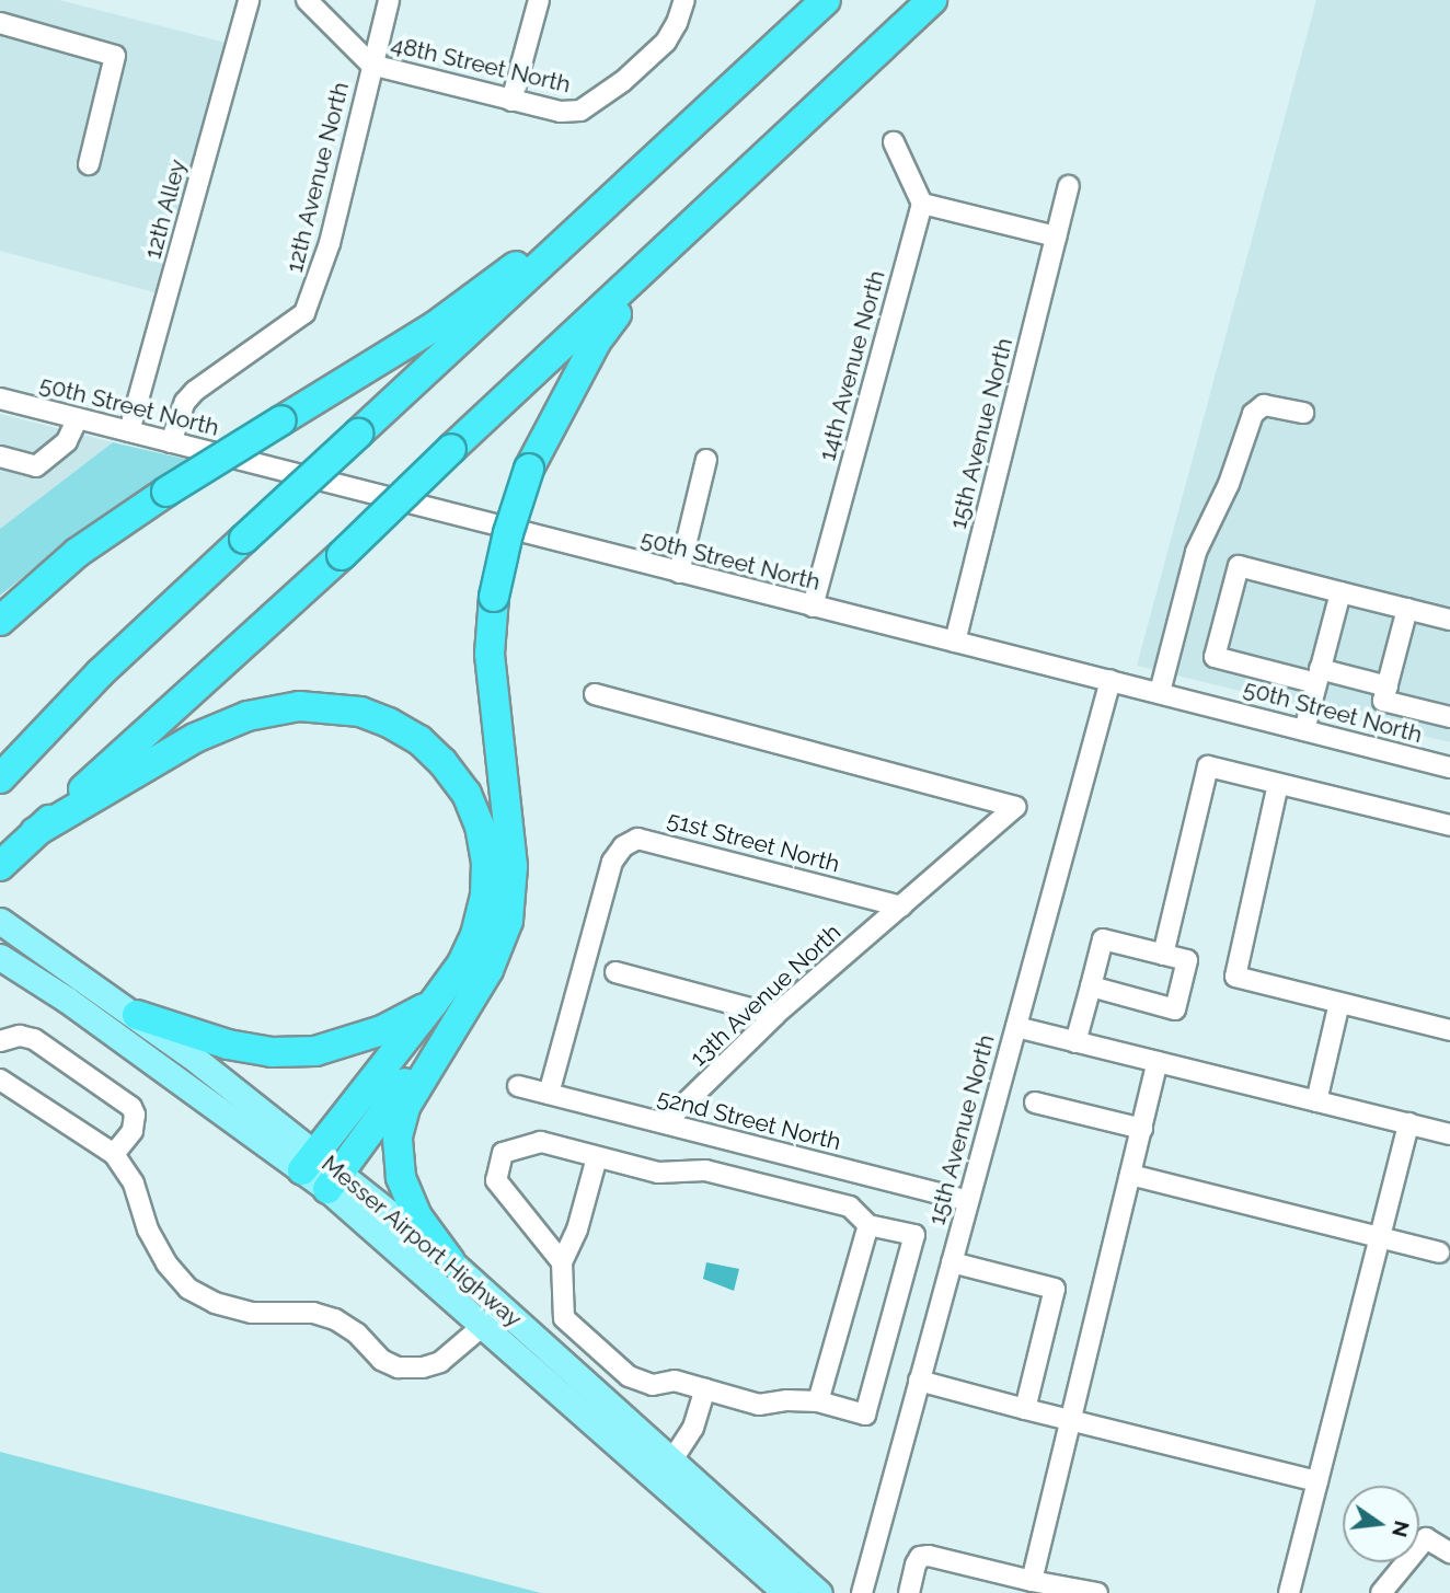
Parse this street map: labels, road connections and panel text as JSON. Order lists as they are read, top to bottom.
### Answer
{
  "streets": {
    "main road": ["Messer Airport Highway"],
    "street": [
      "48th Street North",
      "12th Avenue North",
      "12th Alley",
      "14th Avenue North",
      "50th Street North",
      "15th Avenue North",
      "51st Street North",
      "13th Avenue North",
      "52nd Street North"
    ]
  },
  "crossings": [
    ["48th Street North", "12th Avenue North"],
    ["12th Avenue North", "50th Street North"],
    ["12th Alley", "50th Street North"],
    ["14th Avenue North", "50th Street North"],
    ["50th Street North", "15th Avenue North"],
    ["15th Avenue North", "52nd Street North"],
    ["51st Street North", "13th Avenue North"],
    ["51st Street North", "52nd Street North"],
    ["13th Avenue North", "52nd Street North"]
  ],
  "north": "right"
}
